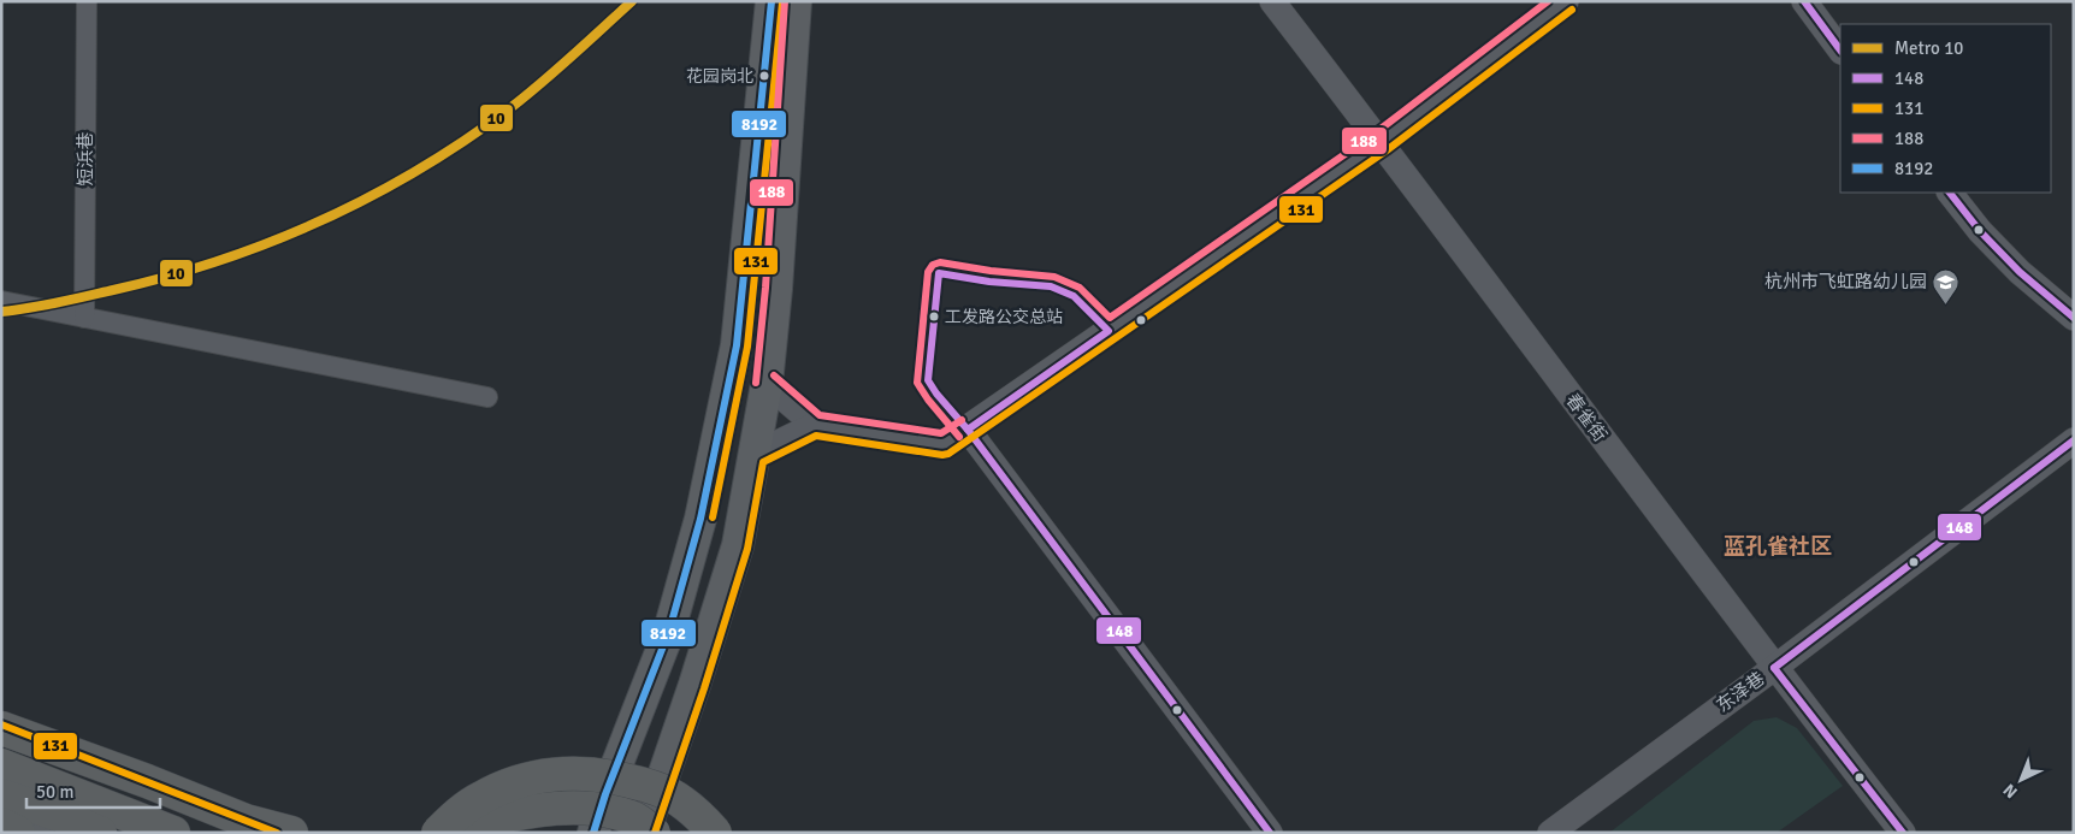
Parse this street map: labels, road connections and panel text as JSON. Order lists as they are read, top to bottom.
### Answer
{
  "streets": {
    "street": ["短浜巷", "春雀街", "东泽巷"]
  },
  "crossings": [
    ["春雀街", "东泽巷"]
  ],
  "districts": ["蓝孔雀社区"],
  "places": {
    "other": ["花园岗北", "工发路公交总站"],
    "school or university": ["杭州市飞虹路幼儿园"]
  },
  "lines": [
    "metro line 10",
    "transit line 148",
    "transit line 188",
    "transit line 8192",
    "transit line 131"
  ],
  "legend": [
    "Metro 10",
    "148",
    "131",
    "188",
    "8192"
  ],
  "scale_bar": "50 m",
  "north": "bottom left"
}
